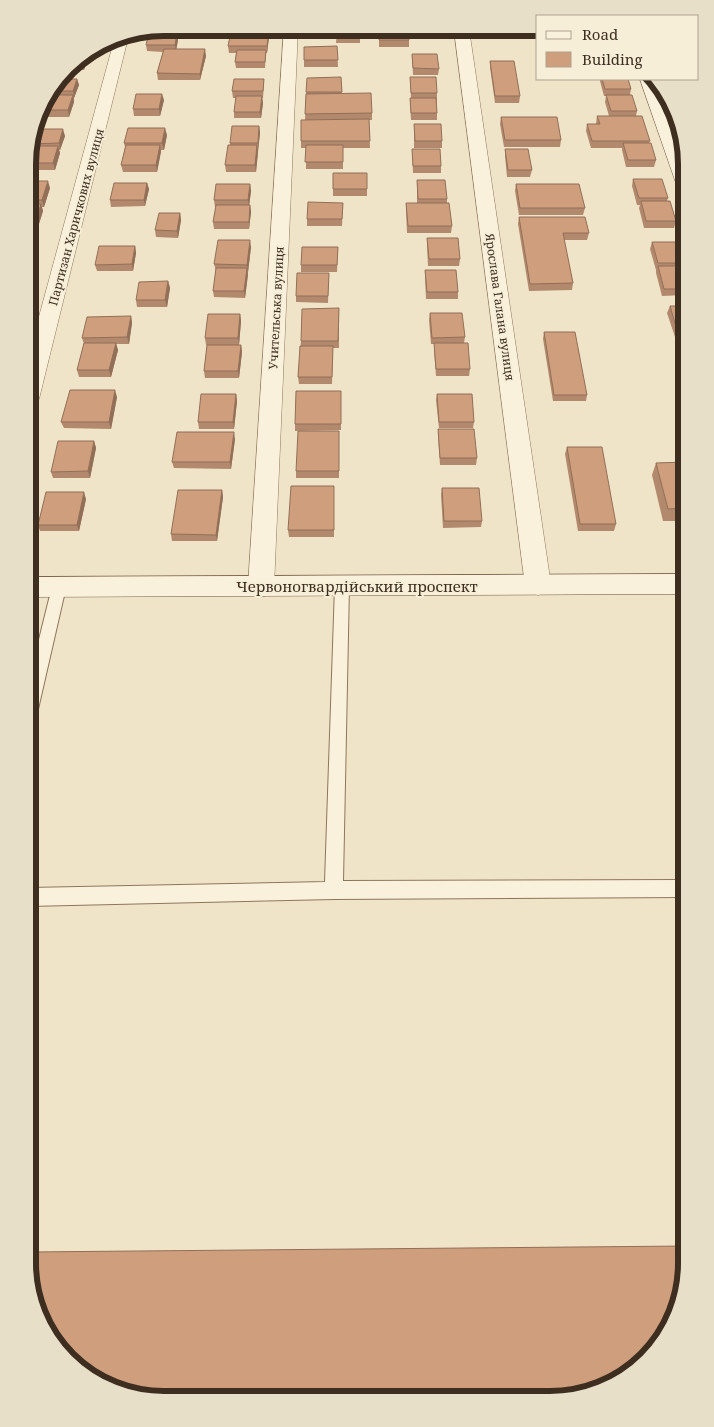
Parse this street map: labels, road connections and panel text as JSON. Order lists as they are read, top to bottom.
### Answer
{
  "streets": {
    "street": [
      "Партизан Харичкових вулиця",
      "Ярослава Галана вулиця",
      "Учительська вулиця",
      "Червоногвардійський проспект"
    ]
  },
  "crossings": [
    ["Ярослава Галана вулиця", "Червоногвардійський проспект"],
    ["Учительська вулиця", "Червоногвардійський проспект"]
  ],
  "legend": ["Road", "Building"]
}
